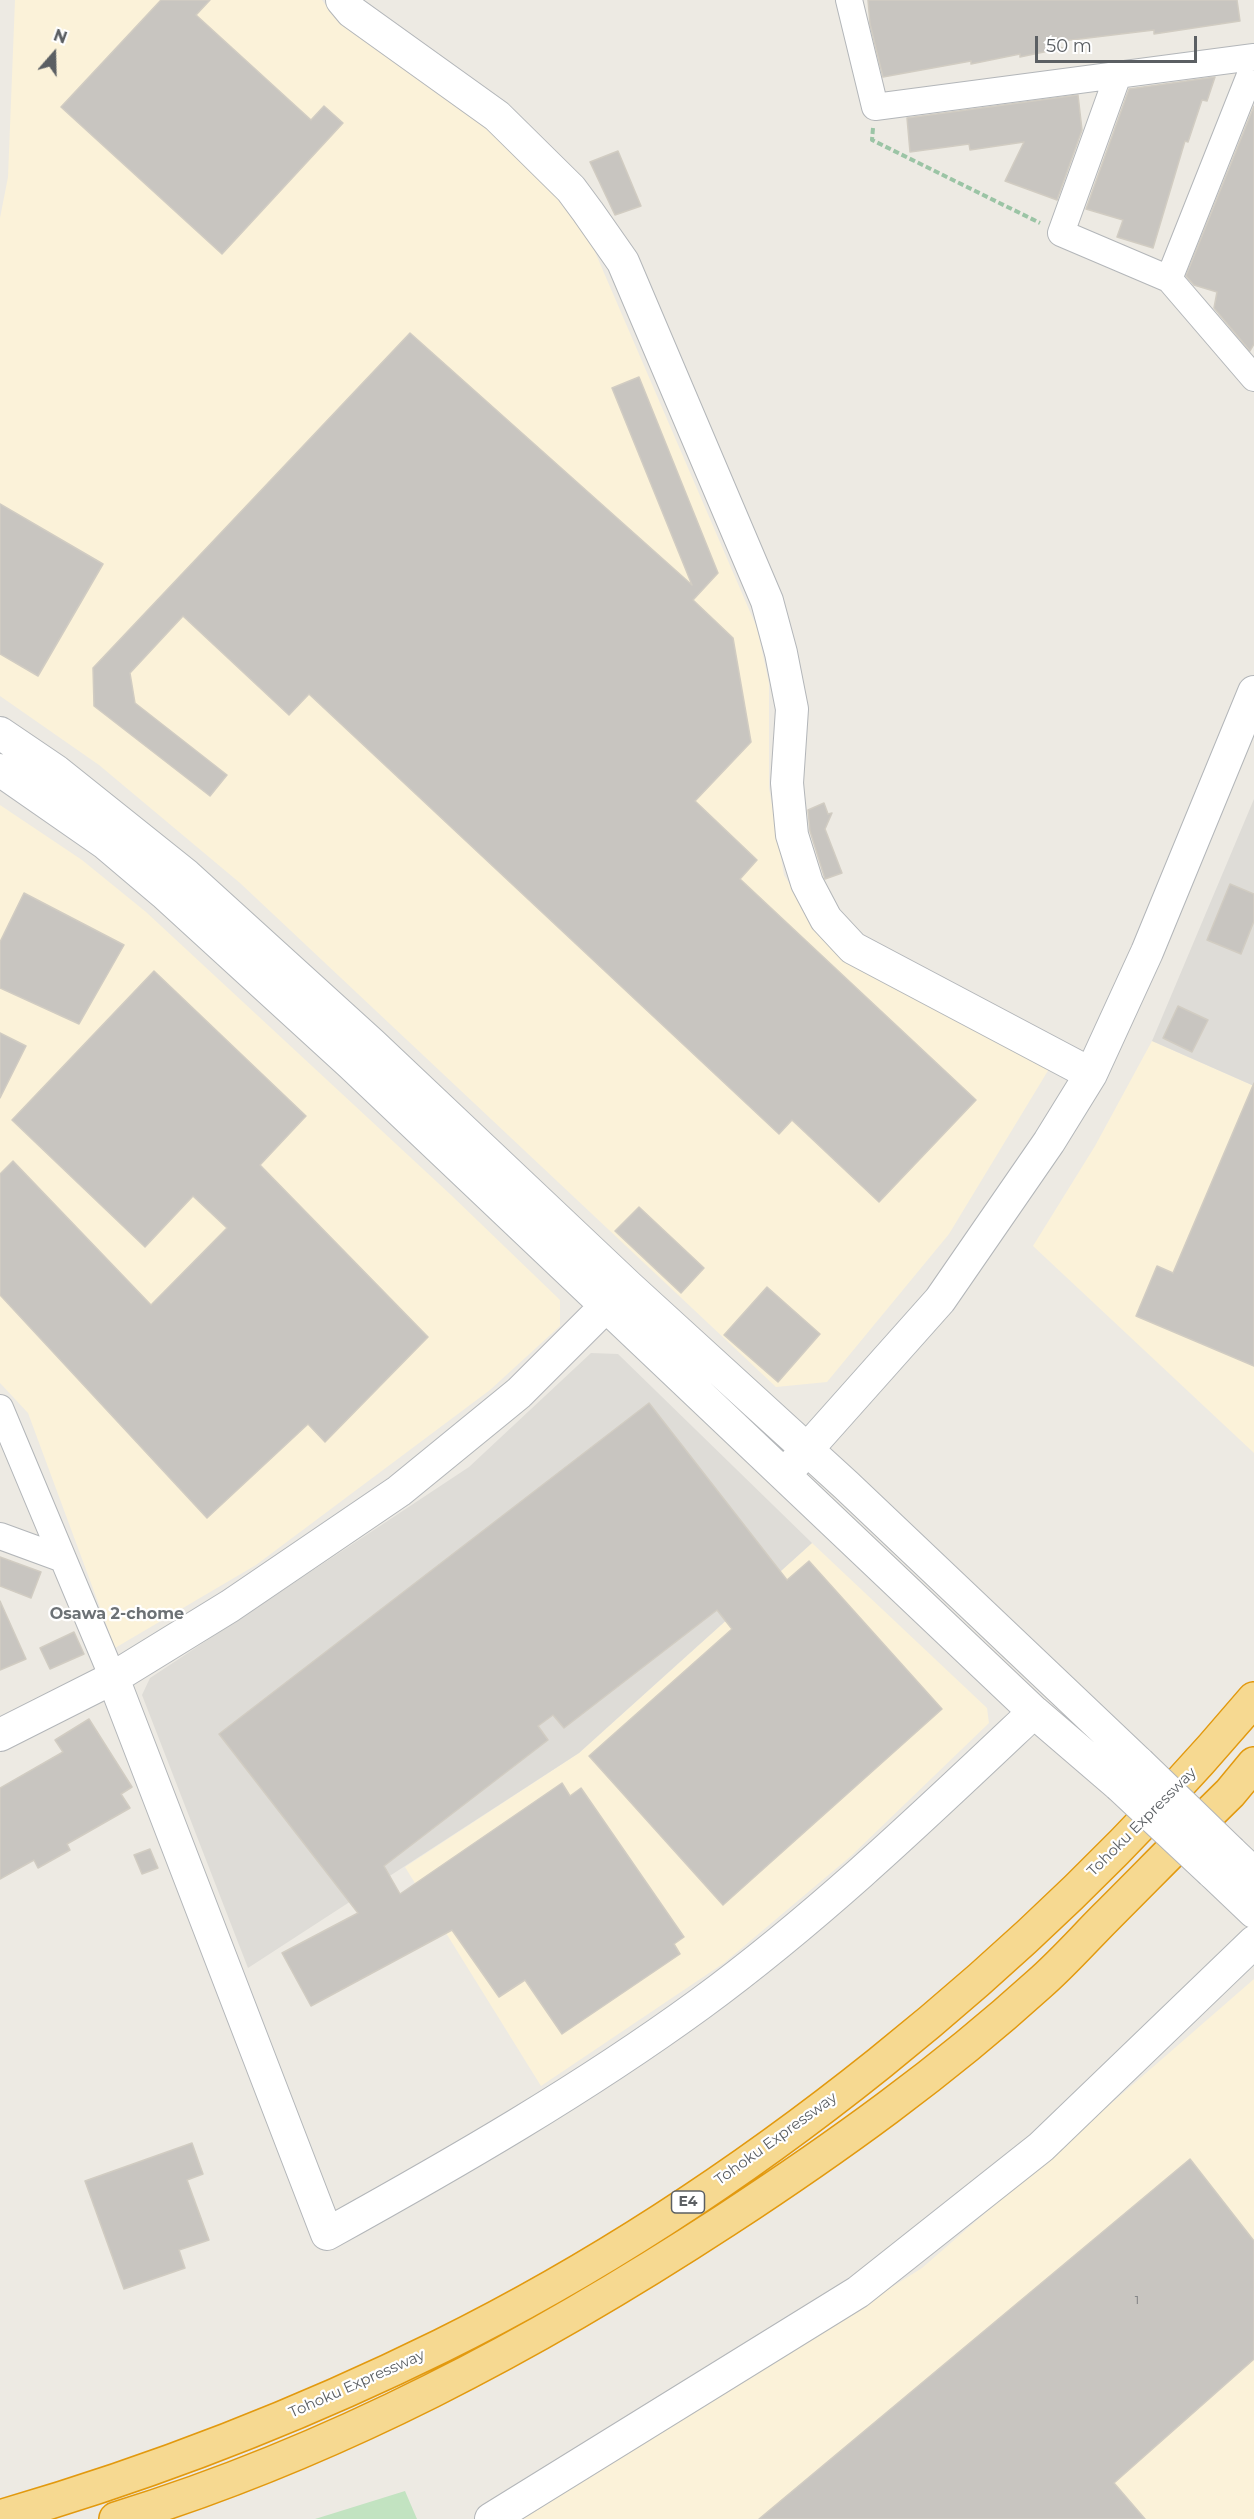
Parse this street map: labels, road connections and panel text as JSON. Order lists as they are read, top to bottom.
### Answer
{
  "streets": {
    "highway": ["Tohoku Expressway", "E4"]
  },
  "districts": ["Osawa 2-chome"],
  "house_numbers": ["1"],
  "scale_bar": "50 m",
  "north": "top"
}
